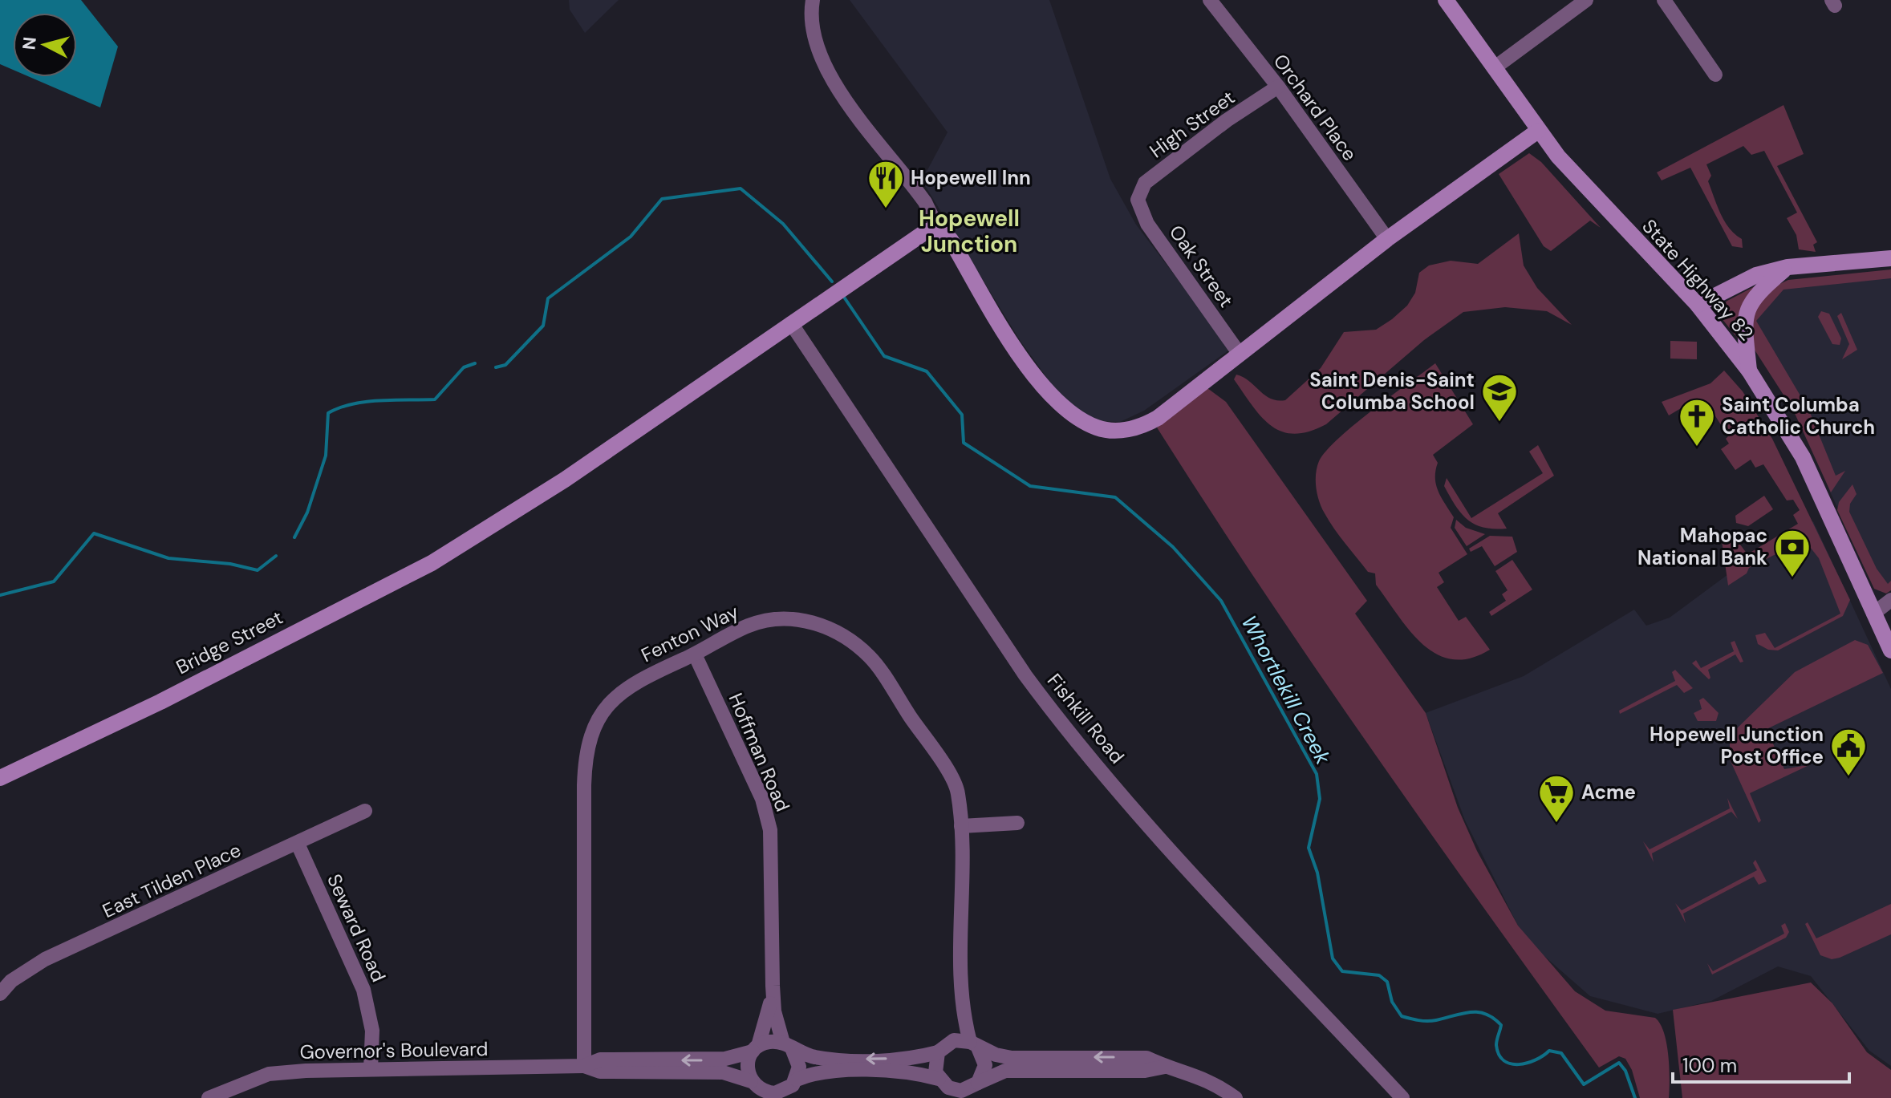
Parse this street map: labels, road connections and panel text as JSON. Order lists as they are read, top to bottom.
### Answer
{
  "streets": {
    "main road": ["State Highway 82", "Bridge Street"],
    "street": [
      "Orchard Place",
      "High Street",
      "Oak Street",
      "Fenton Way",
      "Fishkill Road",
      "Hoffman Road",
      "East Tilden Place",
      "Seward Road",
      "Governor's Boulevard"
    ]
  },
  "crossings": [
    ["Orchard Place", "High Street"],
    ["High Street", "Oak Street"],
    ["Fenton Way", "Hoffman Road"],
    ["Fenton Way", "Governor's Boulevard"],
    ["Bridge Street", "Fishkill Road"],
    ["Hoffman Road", "Governor's Boulevard"],
    ["East Tilden Place", "Seward Road"],
    ["Seward Road", "Governor's Boulevard"]
  ],
  "districts": ["Hopewell Junction"],
  "water": ["Whortlekill Creek"],
  "places": {
    "restaurant": ["Hopewell Inn"],
    "school or university": ["Saint Denis-Saint Columba School"],
    "church": ["Saint Columba Catholic Church"],
    "bank": ["Mahopac National Bank"],
    "public building": ["Hopewell Junction Post Office"],
    "supermarket": ["Acme"]
  },
  "scale_bar": "100 m",
  "north": "left"
}
